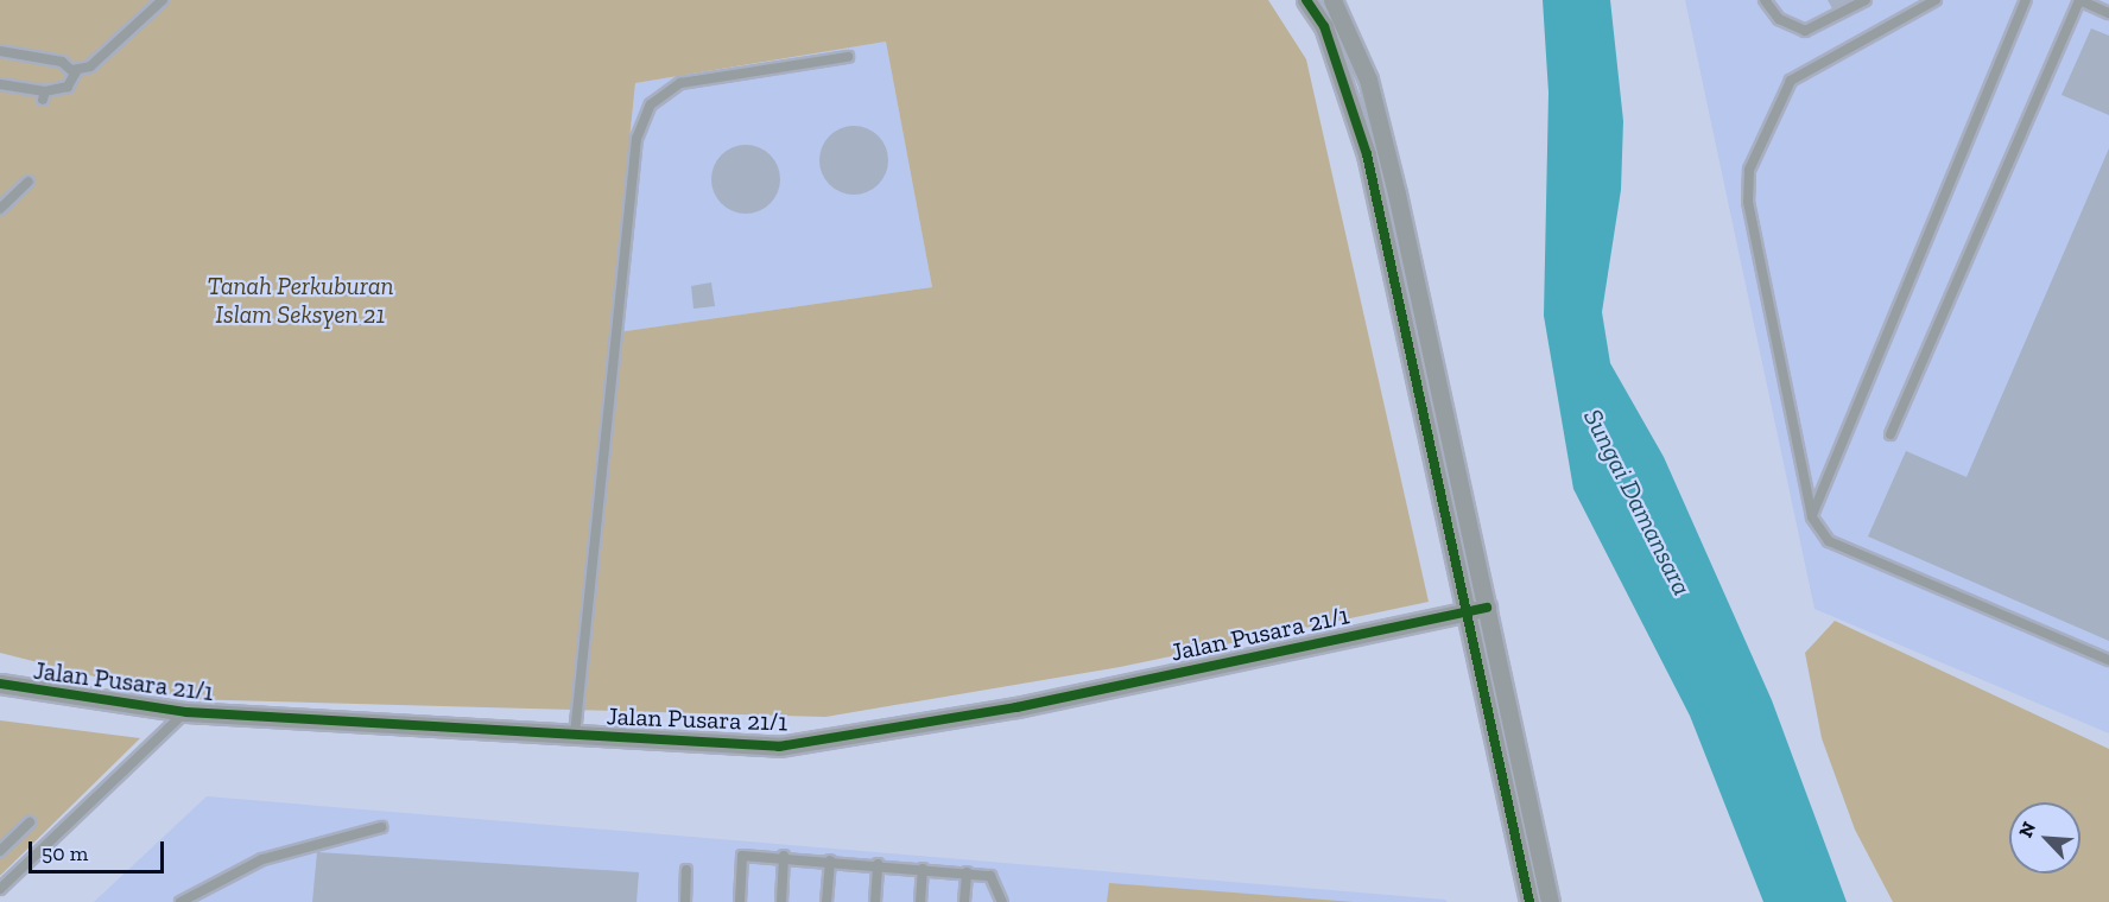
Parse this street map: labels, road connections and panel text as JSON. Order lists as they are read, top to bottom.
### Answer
{
  "streets": {
    "street": ["Jalan Pusara 21/1"]
  },
  "water": ["Sungai Damansara"],
  "parks": ["Tanah Perkuburan Islam Seksyen 21"],
  "scale_bar": "50 m",
  "north": "top left"
}
